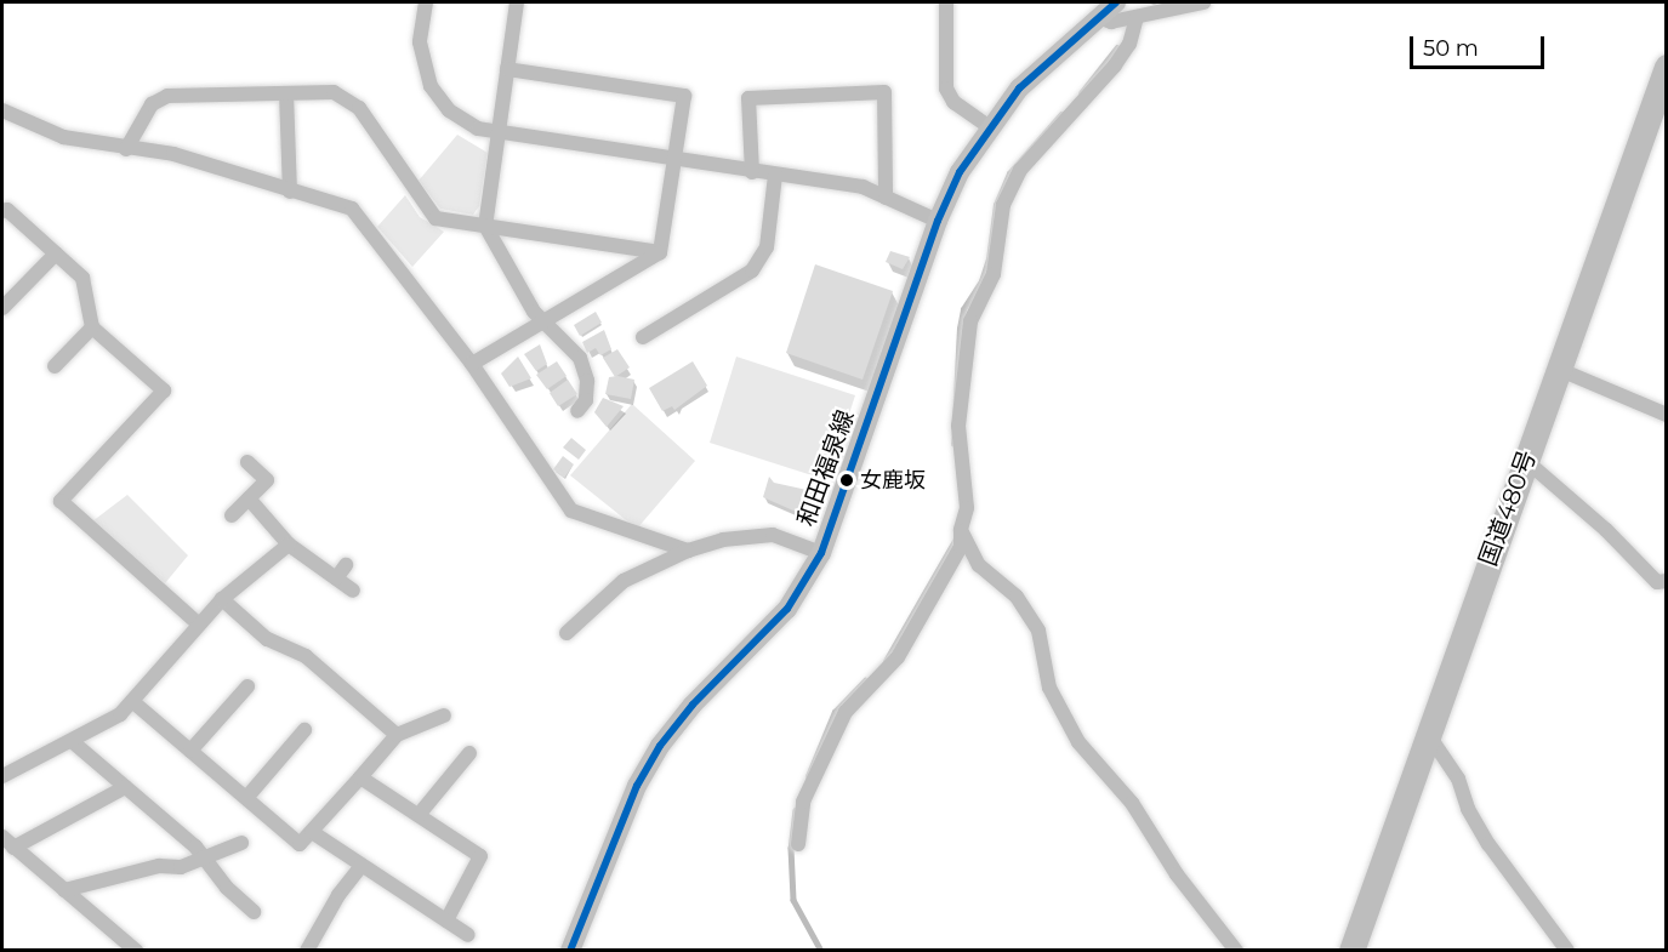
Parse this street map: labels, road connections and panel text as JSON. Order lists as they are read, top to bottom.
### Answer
{
  "streets": {
    "highway": ["国道480号"],
    "main road": ["和田福泉線"]
  },
  "places": ["女鹿坂"],
  "scale_bar": "50 m"
}
